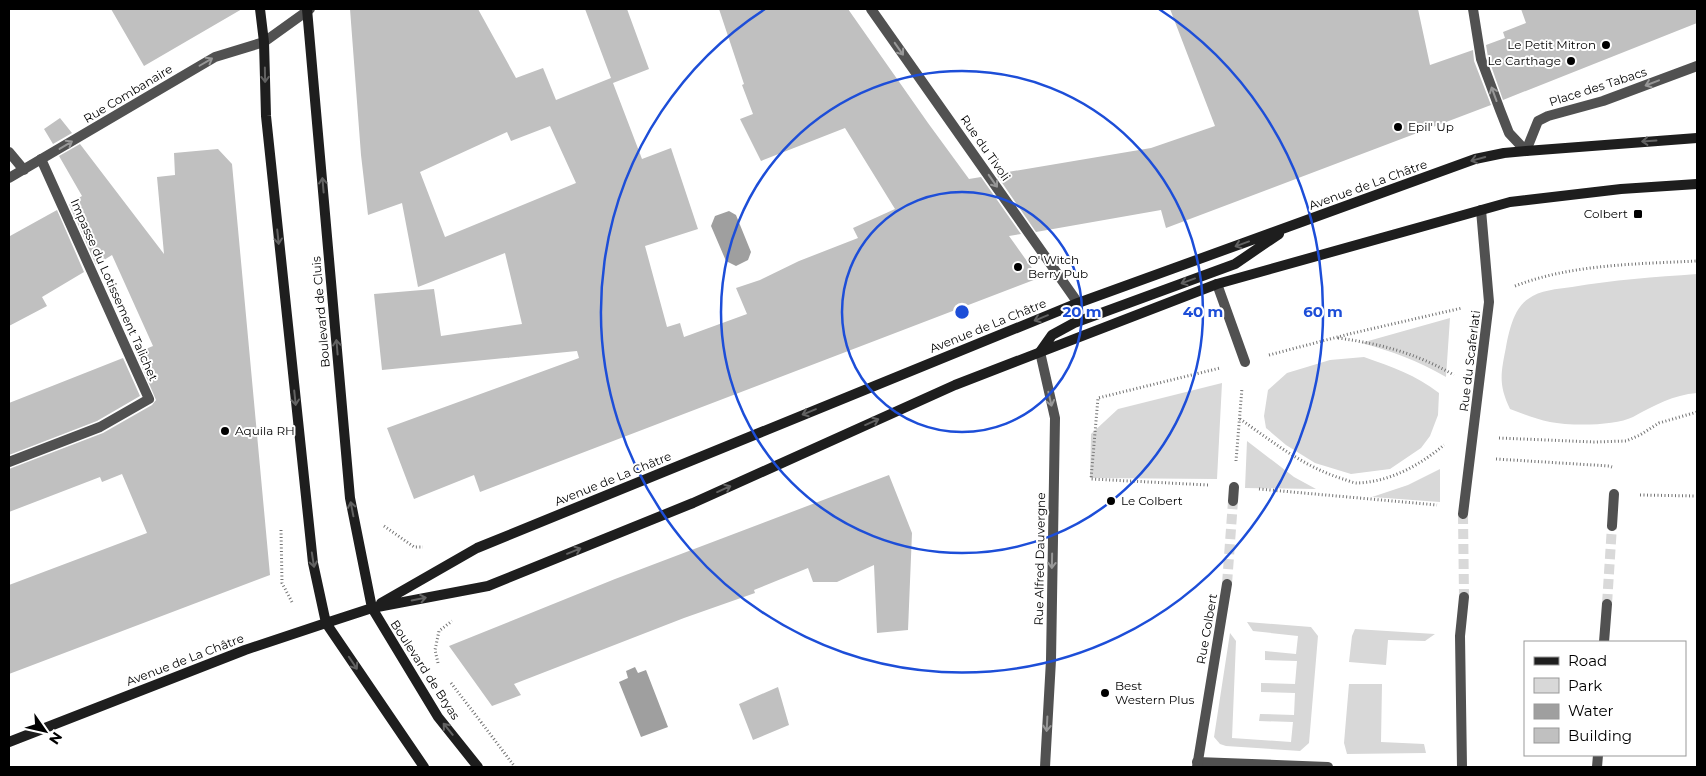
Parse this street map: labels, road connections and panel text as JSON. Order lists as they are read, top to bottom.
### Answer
{
  "streets": {
    "main road": ["Avenue de La Châtre", "Boulevard de Cluis", "Boulevard de Bryas"],
    "street": [
      "Place des Tabacs",
      "Rue Combanaire",
      "Rue du Tivoli",
      "Impasse du Lotissement Talichet",
      "Rue du Scaferlati",
      "Rue Alfred Dauvergne",
      "Rue Colbert"
    ]
  },
  "crossings": [
    ["Place des Tabacs", "Avenue de La Châtre"],
    ["Rue Combanaire", "Impasse du Lotissement Talichet"],
    ["Rue Combanaire", "Boulevard de Cluis"],
    ["Rue du Tivoli", "Avenue de La Châtre"],
    ["Avenue de La Châtre", "Boulevard de Cluis"],
    ["Avenue de La Châtre", "Rue du Scaferlati"],
    ["Avenue de La Châtre", "Rue Alfred Dauvergne"],
    ["Avenue de La Châtre", "Boulevard de Bryas"],
    ["Boulevard de Cluis", "Boulevard de Bryas"]
  ],
  "one_way": [
    "Place des Tabacs",
    "Rue Combanaire",
    "Rue du Tivoli",
    "Boulevard de Cluis",
    "Rue Alfred Dauvergne"
  ],
  "places": {
    "other": [
      "Le Petit Mitron",
      "Le Carthage",
      "Epil' Up",
      "O' Witch Berry Pub",
      "Aquila RH",
      "Le Colbert",
      "Best Western Plus"
    ],
    "transit": ["Colbert"]
  },
  "legend": [
    "Road",
    "Park",
    "Water",
    "Building"
  ],
  "north": "bottom right",
  "rings": ["20 m", "40 m", "60 m"]
}
